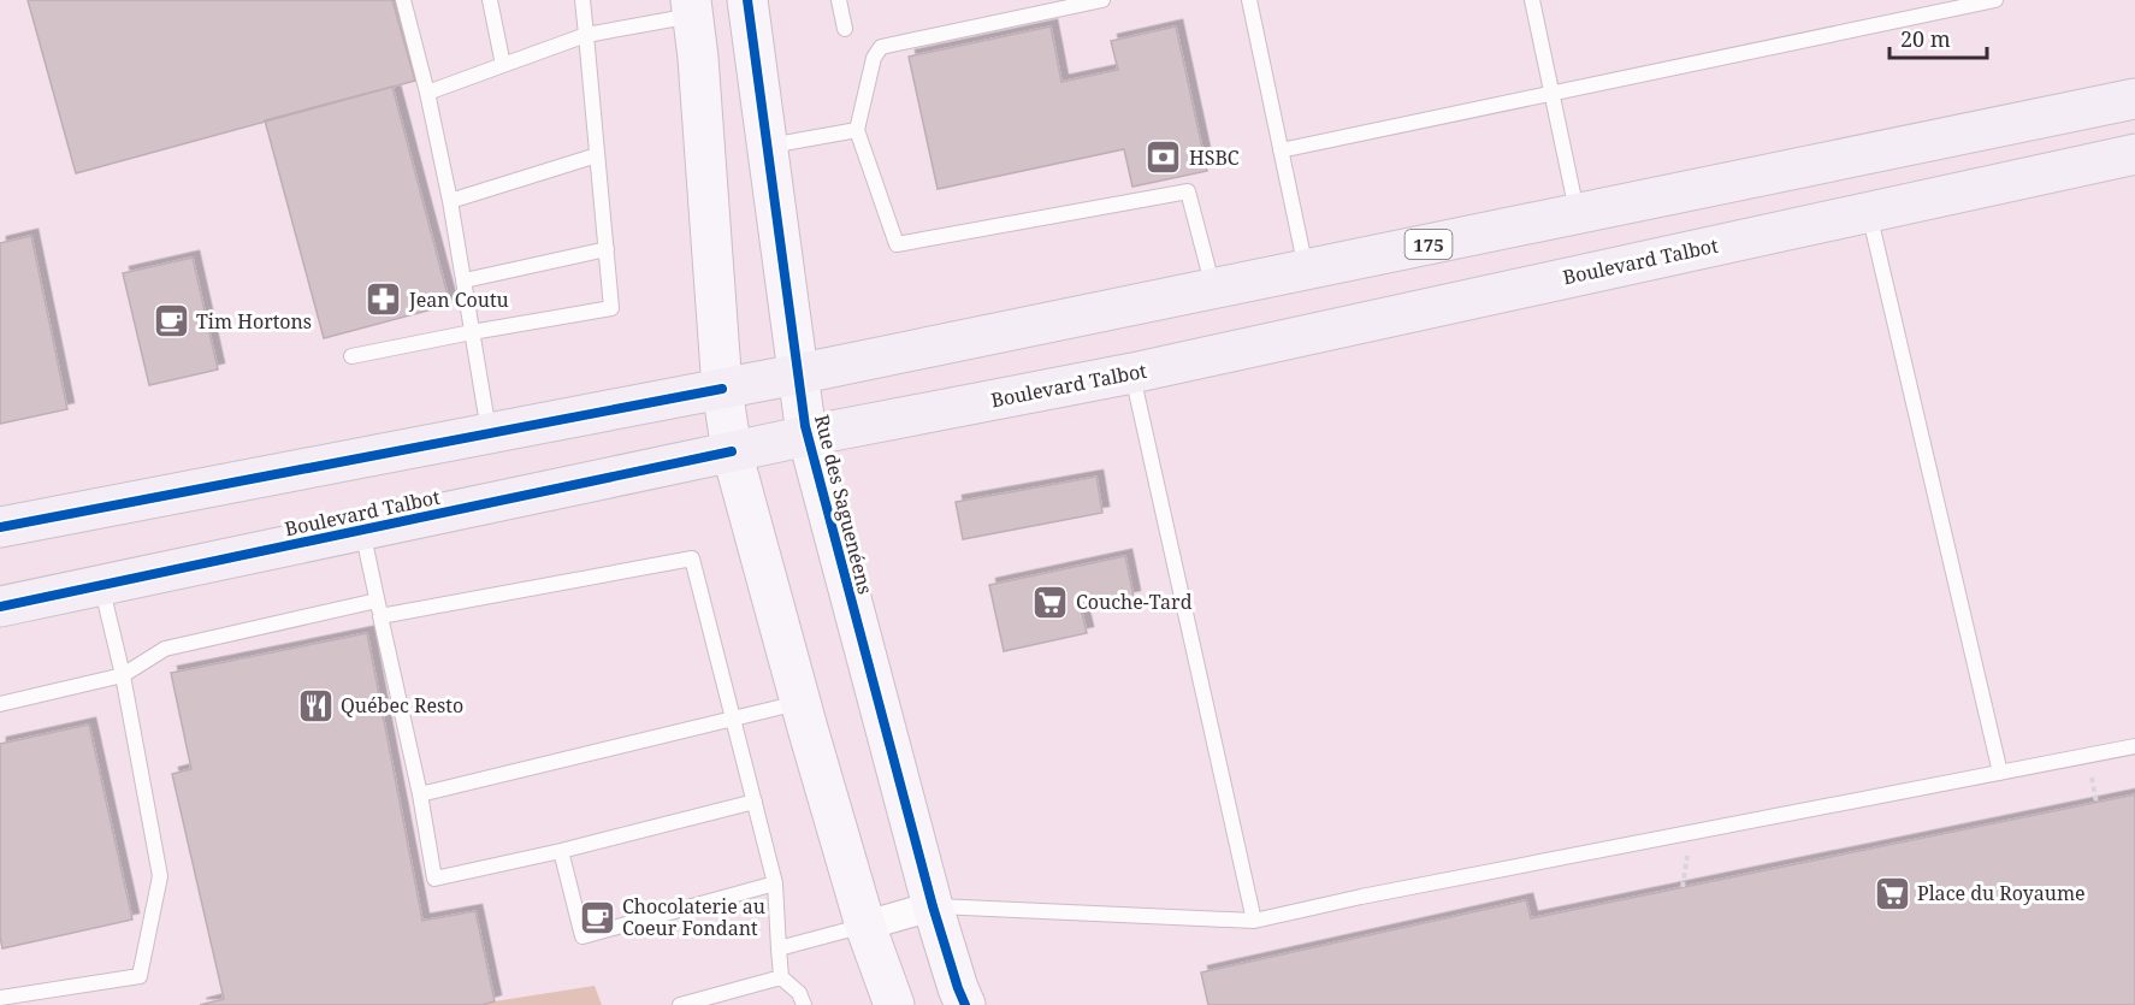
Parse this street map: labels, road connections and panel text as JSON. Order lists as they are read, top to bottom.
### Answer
{
  "streets": {
    "main road": ["175", "Boulevard Talbot"],
    "street": ["Rue des Saguenéens"]
  },
  "crossings": [
    ["175", "Rue des Saguenéens"],
    ["Boulevard Talbot", "Rue des Saguenéens"]
  ],
  "places": {
    "bank": ["HSBC"],
    "pharmacy": ["Jean Coutu"],
    "cafe": ["Tim Hortons", "Chocolaterie au Coeur Fondant"],
    "supermarket": ["Couche-Tard", "Place du Royaume"],
    "restaurant": ["Québec Resto"]
  },
  "scale_bar": "20 m"
}
